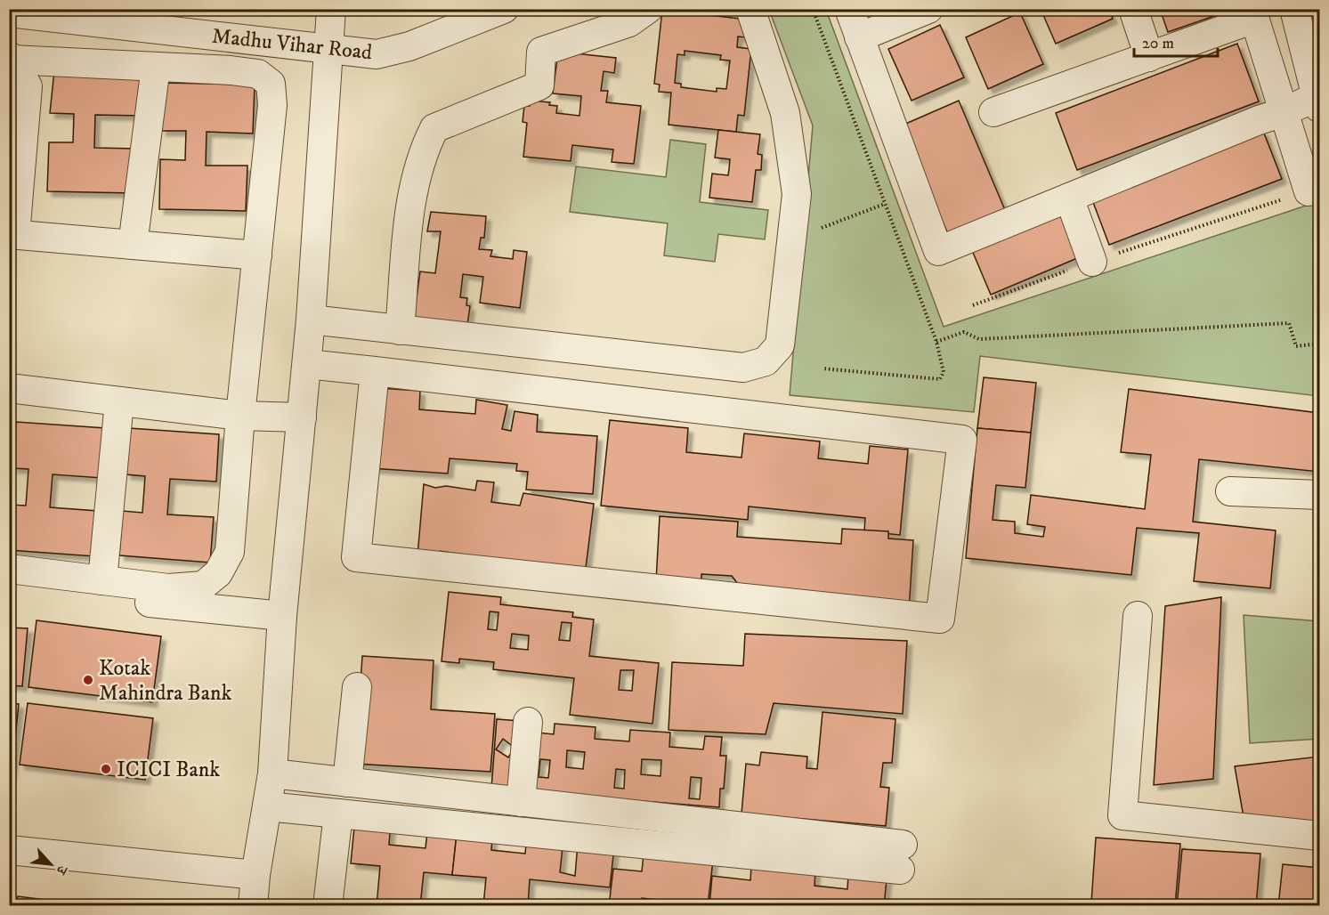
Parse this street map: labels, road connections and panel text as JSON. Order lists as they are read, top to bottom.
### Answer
{
  "streets": {
    "street": ["Madhu Vihar Road"]
  },
  "places": ["Kotak Mahindra Bank", "ICICI Bank"],
  "scale_bar": "20 m",
  "north": "bottom right"
}
